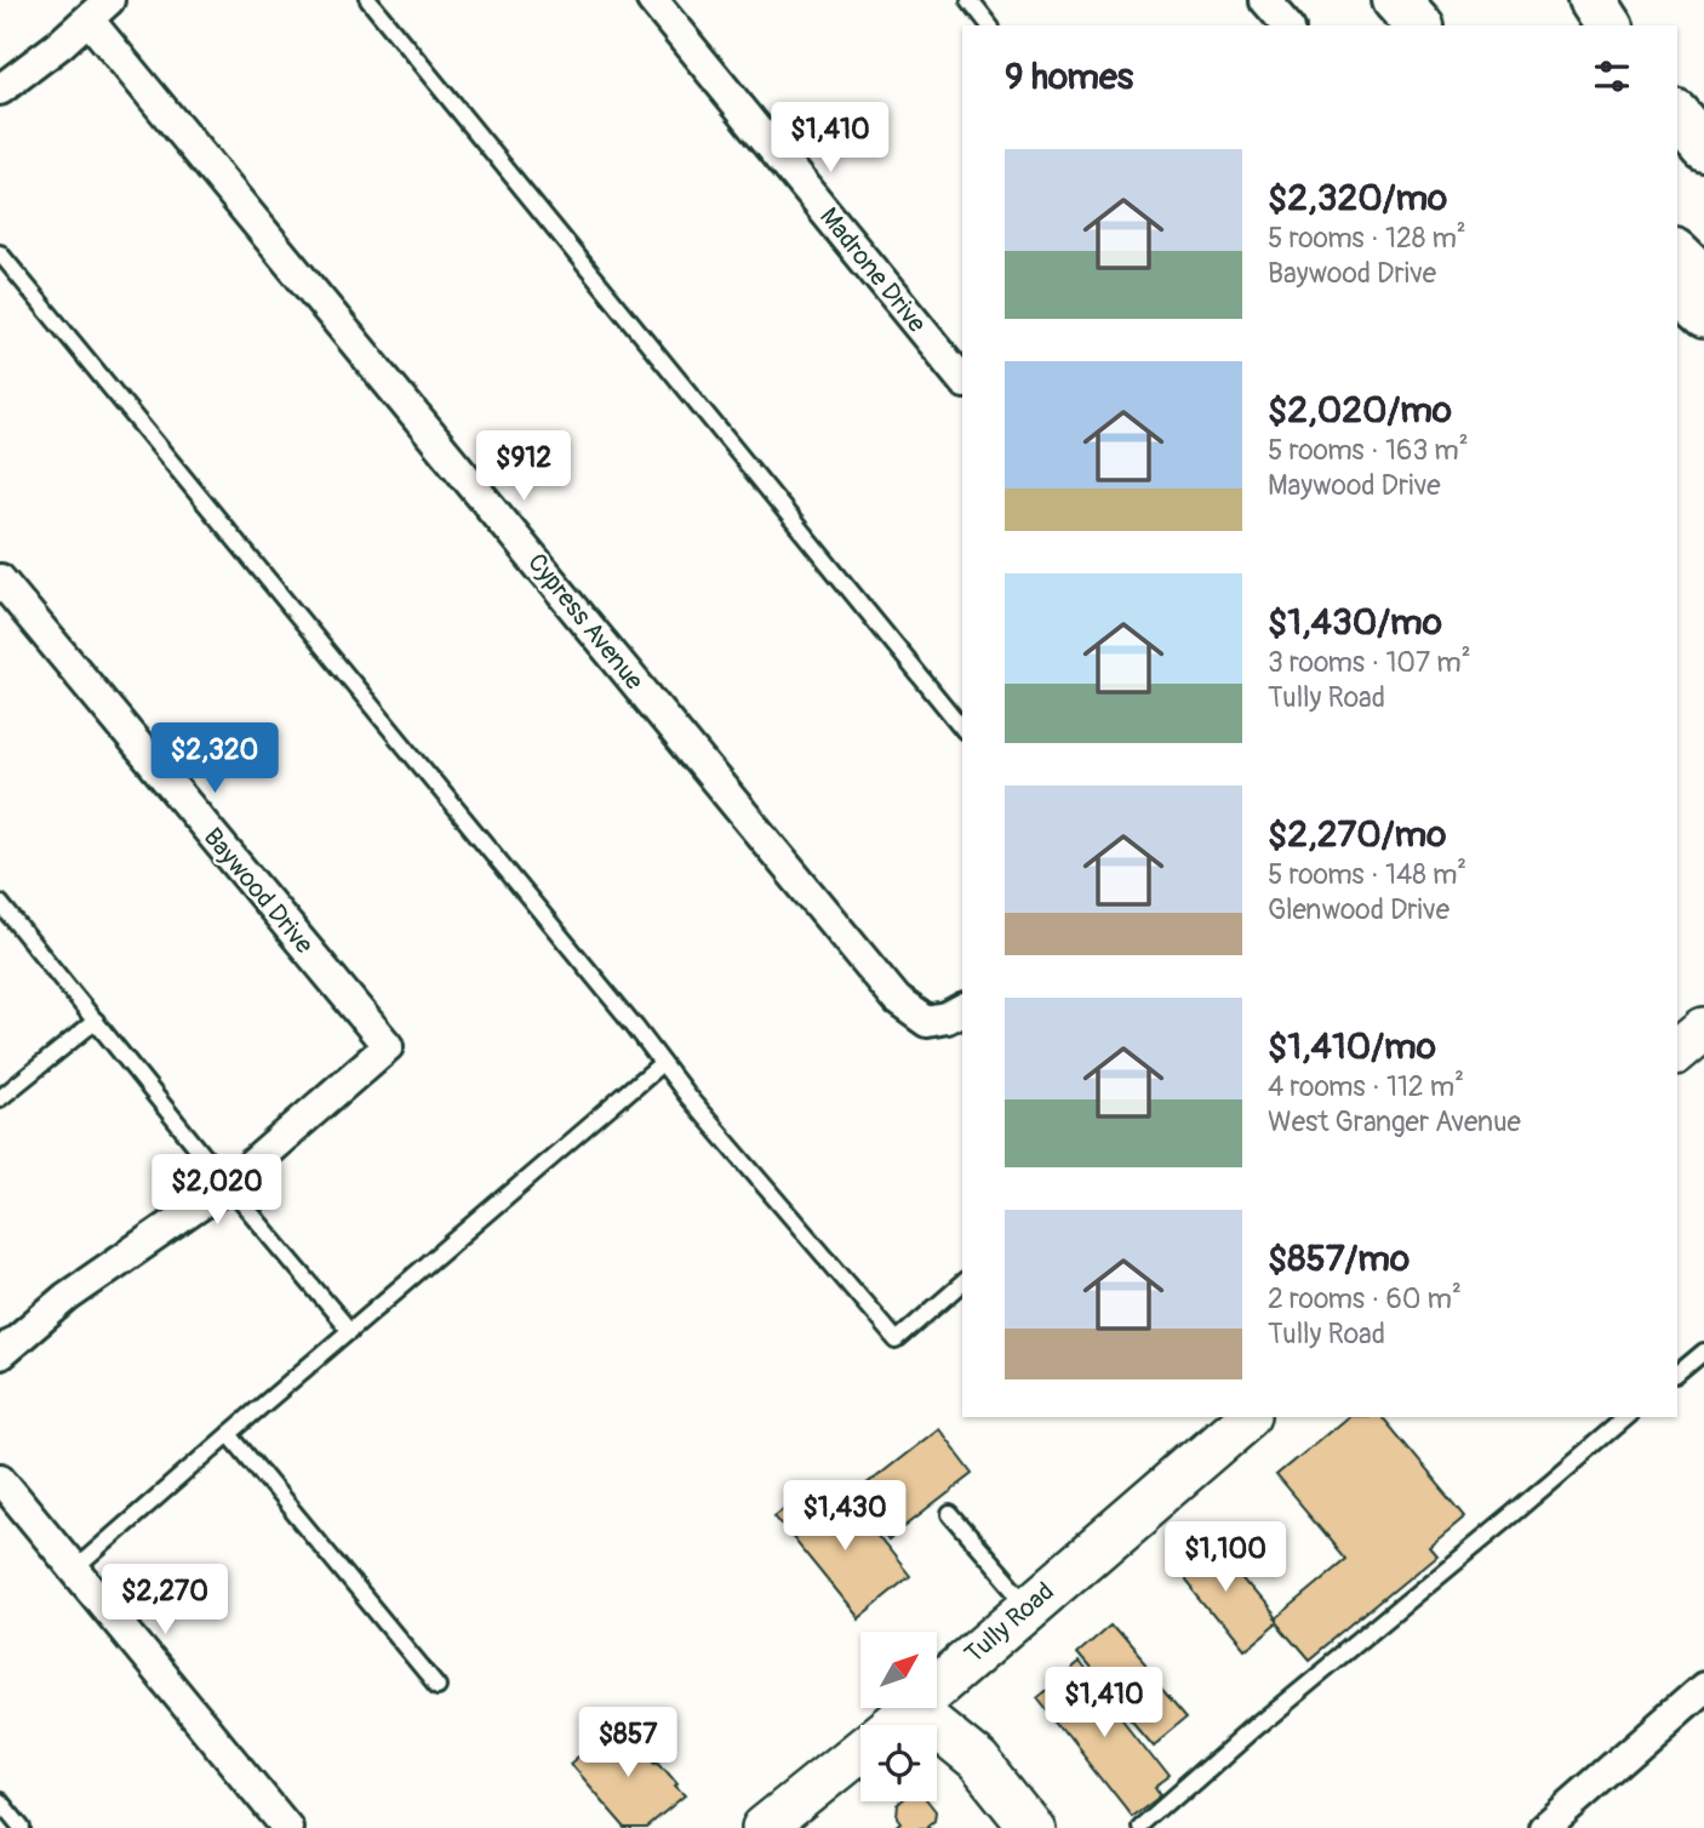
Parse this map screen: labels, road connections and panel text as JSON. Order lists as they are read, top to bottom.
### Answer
{
  "streets": {
    "main road": ["Tully Road"],
    "street": ["Madrone Drive", "Cypress Avenue", "Baywood Drive"]
  },
  "north": "top right",
  "page": {
    "heading": "9 homes",
    "price": [
      "$1,410",
      "$912",
      "$2,320",
      "$2,020",
      "$1,430",
      "$1,100",
      "$2,270",
      "$1,410",
      "$857"
    ],
    "list": [
      {
        "name": "$2,320/mo",
        "note": "5 rooms · 128 m² · Baywood Drive"
      },
      {
        "name": "$2,020/mo",
        "note": "5 rooms · 163 m² · Maywood Drive"
      },
      {
        "name": "$1,430/mo",
        "note": "3 rooms · 107 m² · Tully Road"
      },
      {
        "name": "$2,270/mo",
        "note": "5 rooms · 148 m² · Glenwood Drive"
      },
      {
        "name": "$1,410/mo",
        "note": "4 rooms · 112 m² · West Granger Avenue"
      },
      {
        "name": "$857/mo",
        "note": "2 rooms · 60 m² · Tully Road"
      }
    ]
  }
}
